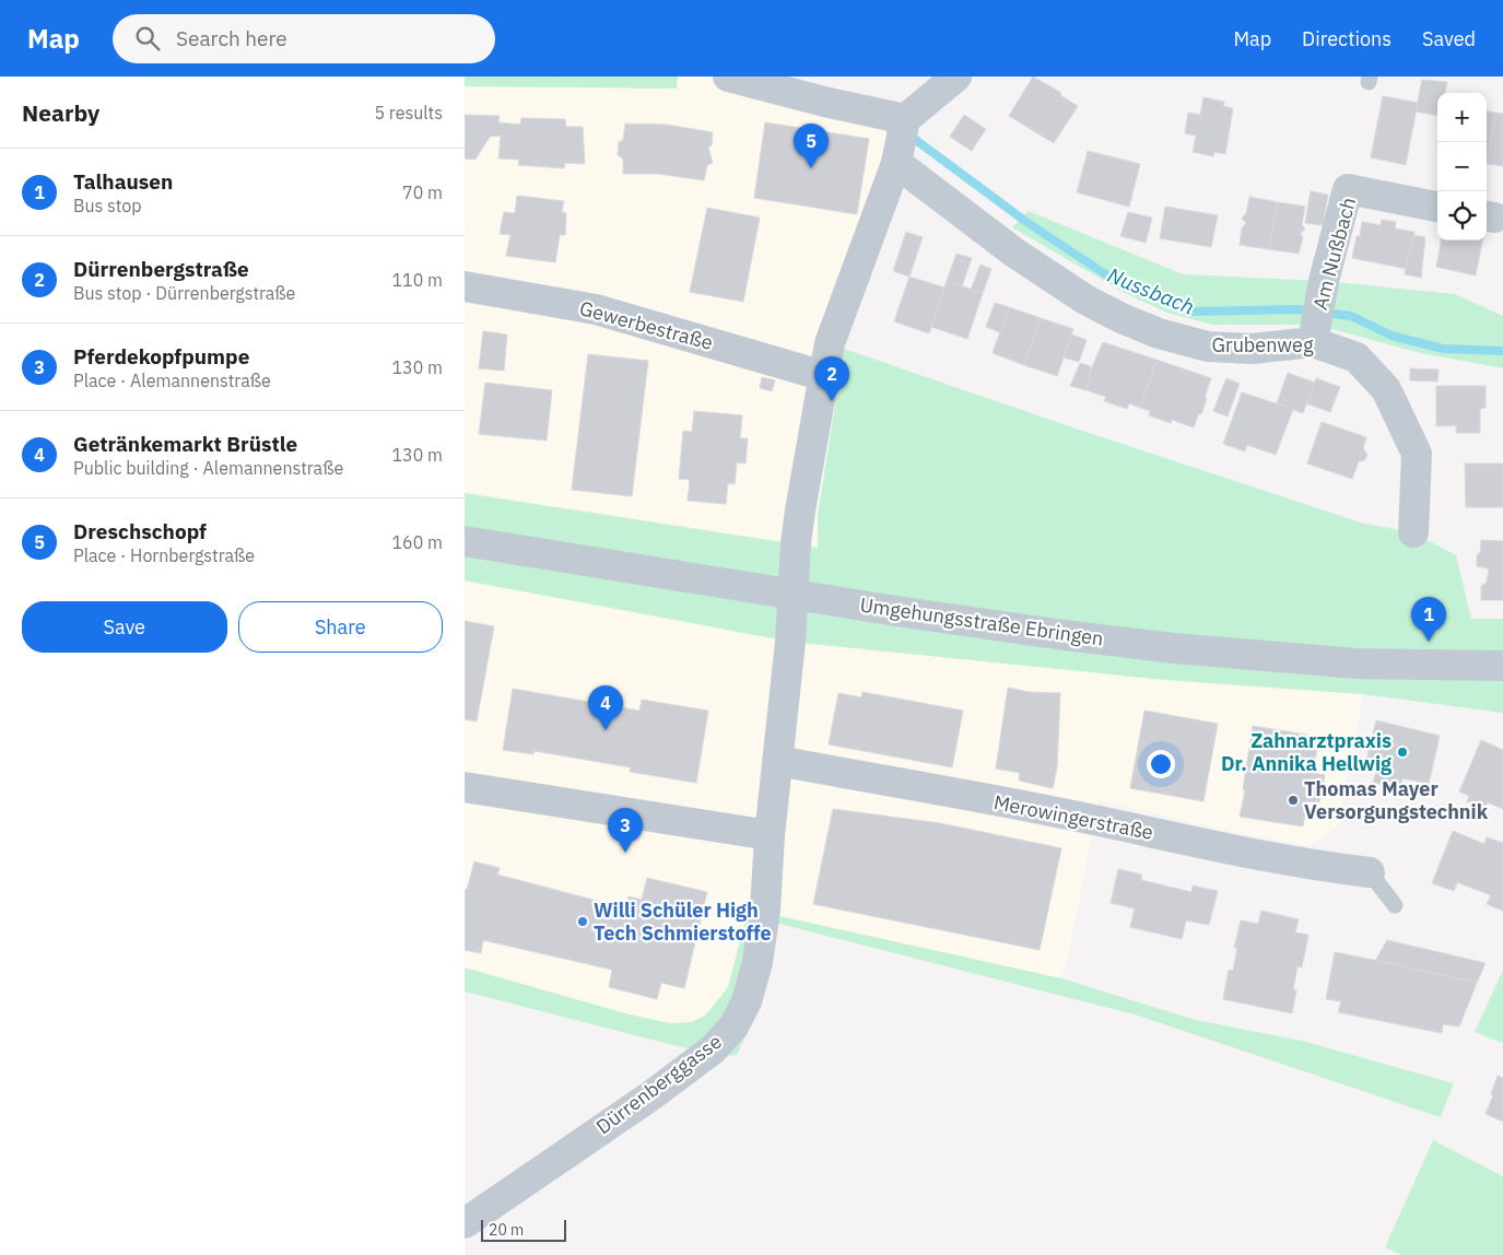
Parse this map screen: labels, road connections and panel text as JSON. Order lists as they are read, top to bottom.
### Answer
{
  "streets": {
    "street": [
      "Am Nußbach",
      "Gewerbestraße",
      "Grubenweg",
      "Umgehungsstraße Ebringen",
      "Merowingerstraße",
      "Dürrenberggasse"
    ]
  },
  "crossings": [
    ["Am Nußbach", "Grubenweg"],
    ["Gewerbestraße", "Dürrenberggasse"],
    ["Grubenweg", "Dürrenberggasse"],
    ["Umgehungsstraße Ebringen", "Dürrenberggasse"],
    ["Merowingerstraße", "Dürrenberggasse"]
  ],
  "water": ["Nussbach"],
  "places": ["Zahnarztpraxis Dr. Annika Hellwig", "Thomas Mayer Versorgungstechnik", "Willi Schüler High Tech Schmierstoffe"],
  "scale_bar": "20 m",
  "page": {
    "header": "Map",
    "search": "Search here",
    "nav": ["Map", "Directions", "Saved"],
    "heading": ["Nearby", "5 results"],
    "map_buttons": ["+", "−"],
    "pins": [
      "5",
      "2",
      "1",
      "4",
      "3"
    ],
    "list": [
      {
        "mark": "1",
        "name": "Talhausen",
        "note": "Bus stop",
        "value": "70 m"
      },
      {
        "mark": "2",
        "name": "Dürrenbergstraße",
        "note": "Bus stop · Dürrenbergstraße",
        "value": "110 m"
      },
      {
        "mark": "3",
        "name": "Pferdekopfpumpe",
        "note": "Place · Alemannenstraße",
        "value": "130 m"
      },
      {
        "mark": "4",
        "name": "Getränkemarkt Brüstle",
        "note": "Public building · Alemannenstraße",
        "value": "130 m"
      },
      {
        "mark": "5",
        "name": "Dreschschopf",
        "note": "Place · Hornbergstraße",
        "value": "160 m"
      }
    ],
    "buttons": ["Save", "Share"],
    "scale": "20 m"
  }
}
